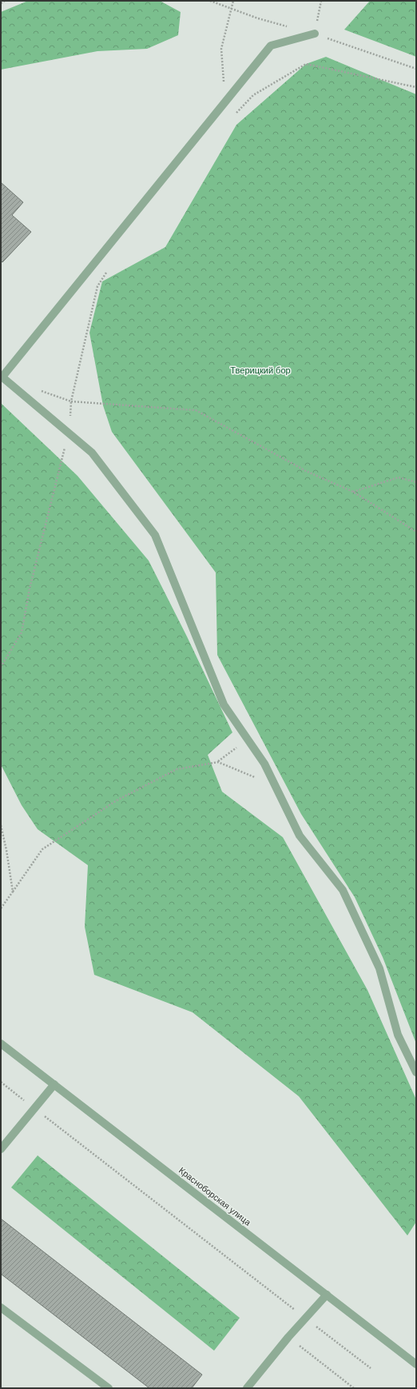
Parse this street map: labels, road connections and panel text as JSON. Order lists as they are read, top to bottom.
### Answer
{
  "streets": {
    "street": ["Красноборская улица"]
  },
  "parks": ["Тверицкий бор"]
}
